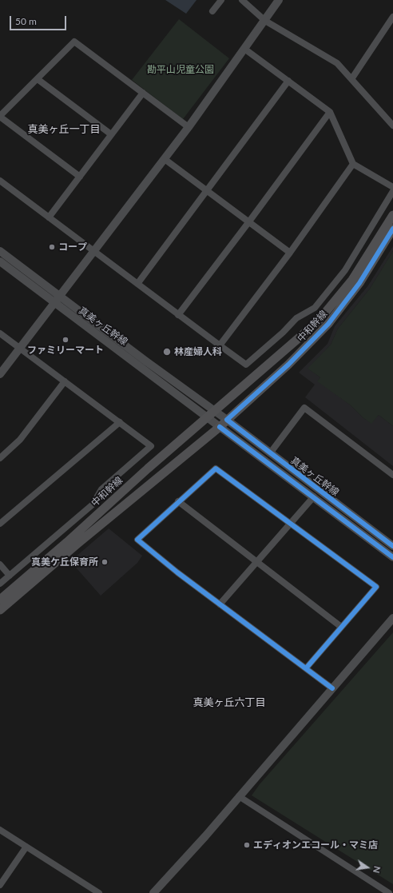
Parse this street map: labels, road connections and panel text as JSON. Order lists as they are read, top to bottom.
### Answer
{
  "streets": {
    "main road": ["中和幹線"],
    "street": ["真美ヶ丘幹線"]
  },
  "crossings": [
    ["真美ヶ丘幹線", "中和幹線"]
  ],
  "districts": ["真美ヶ丘一丁目", "真美ヶ丘六丁目"],
  "parks": ["勘平山児童公園"],
  "places": [
    "コープ",
    "ファミリーマート",
    "林産婦人科",
    "真美ケ丘保育所",
    "エディオンエコール・マミ店"
  ],
  "scale_bar": "50 m",
  "north": "right"
}
